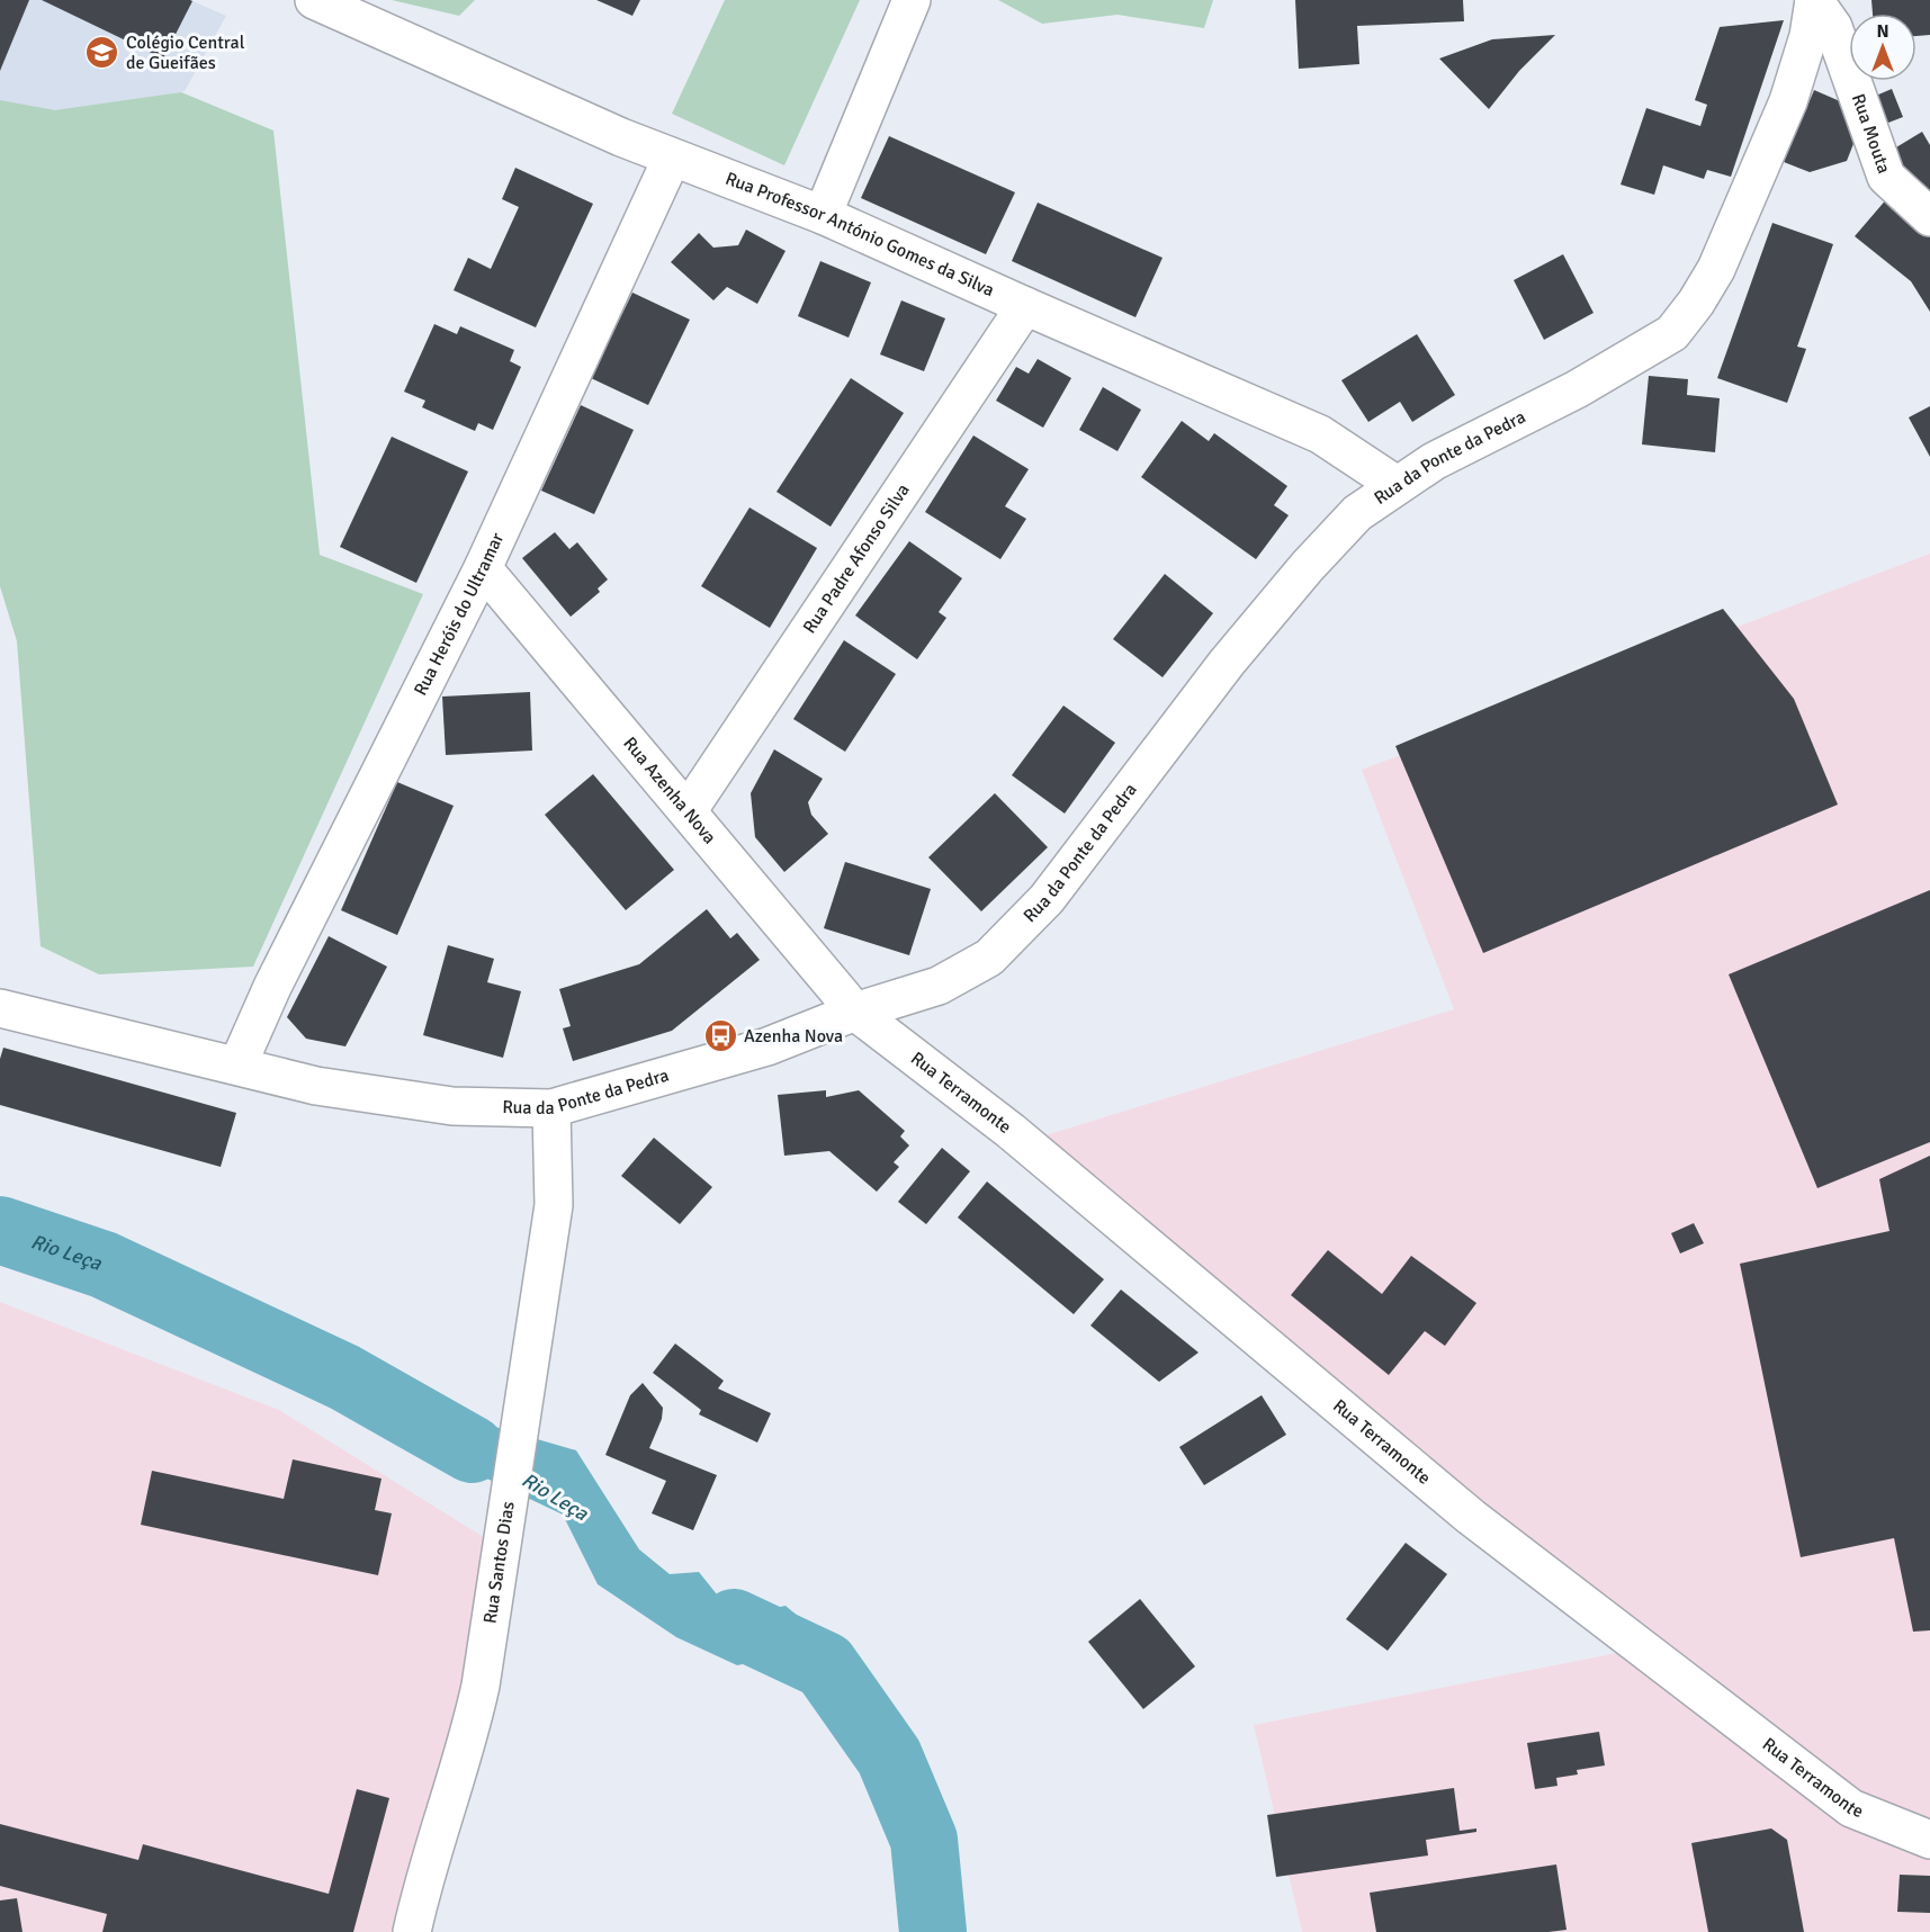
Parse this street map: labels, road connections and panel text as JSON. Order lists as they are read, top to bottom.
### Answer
{
  "streets": {
    "street": [
      "Rua Mouta",
      "Rua Professor António Gomes da Silva",
      "Rua da Ponte da Pedra",
      "Rua Padre Afonso Silva",
      "Rua Heróis do Ultramar",
      "Rua Azenha Nova",
      "Rua Terramonte",
      "Rua Santos Dias"
    ]
  },
  "crossings": [
    ["Rua Mouta", "Rua da Ponte da Pedra"],
    ["Rua Professor António Gomes da Silva", "Rua da Ponte da Pedra"],
    ["Rua Professor António Gomes da Silva", "Rua Padre Afonso Silva"],
    ["Rua Professor António Gomes da Silva", "Rua Heróis do Ultramar"],
    ["Rua da Ponte da Pedra", "Rua Heróis do Ultramar"],
    ["Rua da Ponte da Pedra", "Rua Azenha Nova"],
    ["Rua da Ponte da Pedra", "Rua Terramonte"],
    ["Rua da Ponte da Pedra", "Rua Santos Dias"],
    ["Rua Padre Afonso Silva", "Rua Azenha Nova"],
    ["Rua Heróis do Ultramar", "Rua Azenha Nova"],
    ["Rua Azenha Nova", "Rua Terramonte"]
  ],
  "water": ["Rio Leça"],
  "places": {
    "school or university": ["Colégio Central de Gueifães"],
    "bus stop": ["Azenha Nova"]
  },
  "north": "top"
}
